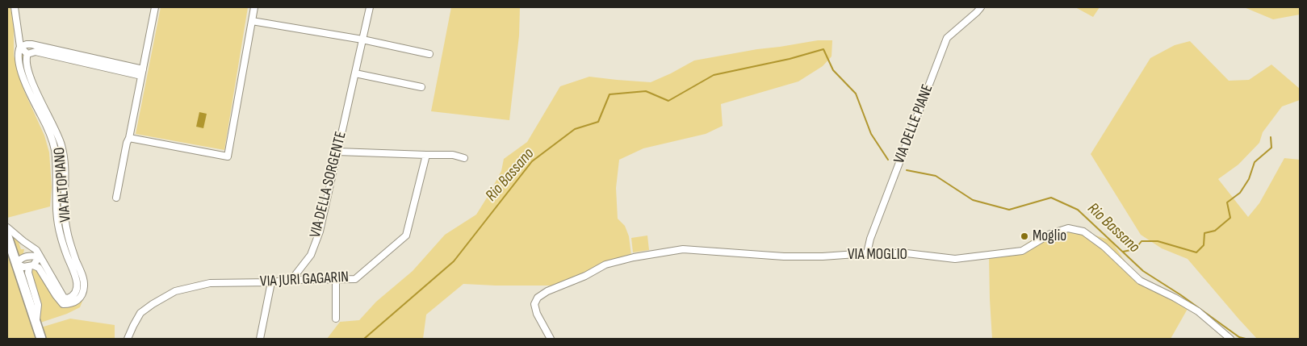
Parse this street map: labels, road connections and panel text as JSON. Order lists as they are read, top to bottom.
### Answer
{
  "streets": {
    "street": [
      "VIA DELLE PIANE",
      "VIA ALTOPIANO",
      "VIA DELLA SORGENTE",
      "VIA MOGLIO",
      "VIA JURI GAGARIN"
    ]
  },
  "crossings": [
    ["VIA DELLE PIANE", "VIA MOGLIO"],
    ["VIA DELLA SORGENTE", "VIA JURI GAGARIN"]
  ],
  "water": ["Rio Bassano"],
  "places": ["Moglio"]
}
